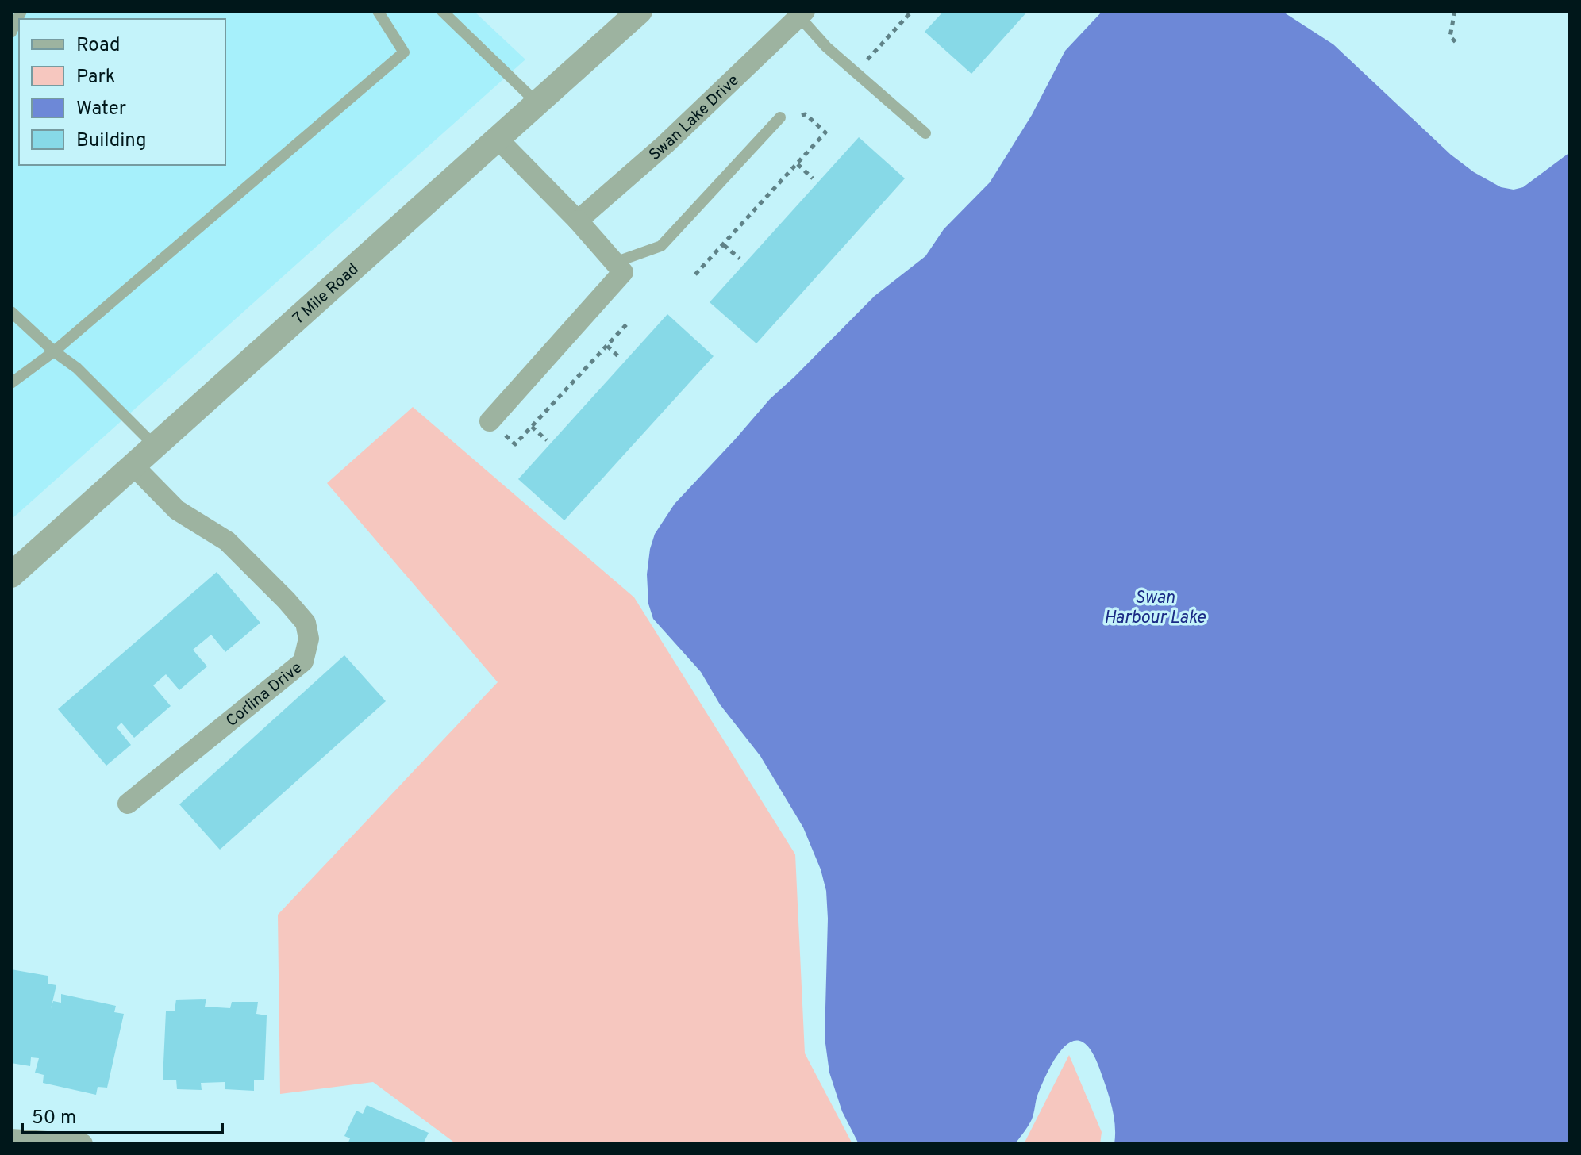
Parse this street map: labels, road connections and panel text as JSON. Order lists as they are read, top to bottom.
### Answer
{
  "streets": {
    "street": ["Swan Lake Drive", "7 Mile Road", "Corlina Drive"]
  },
  "crossings": [
    ["7 Mile Road", "Corlina Drive"]
  ],
  "water": ["Swan Harbour Lake"],
  "legend": [
    "Road",
    "Park",
    "Water",
    "Building"
  ],
  "scale_bar": "50 m"
}
